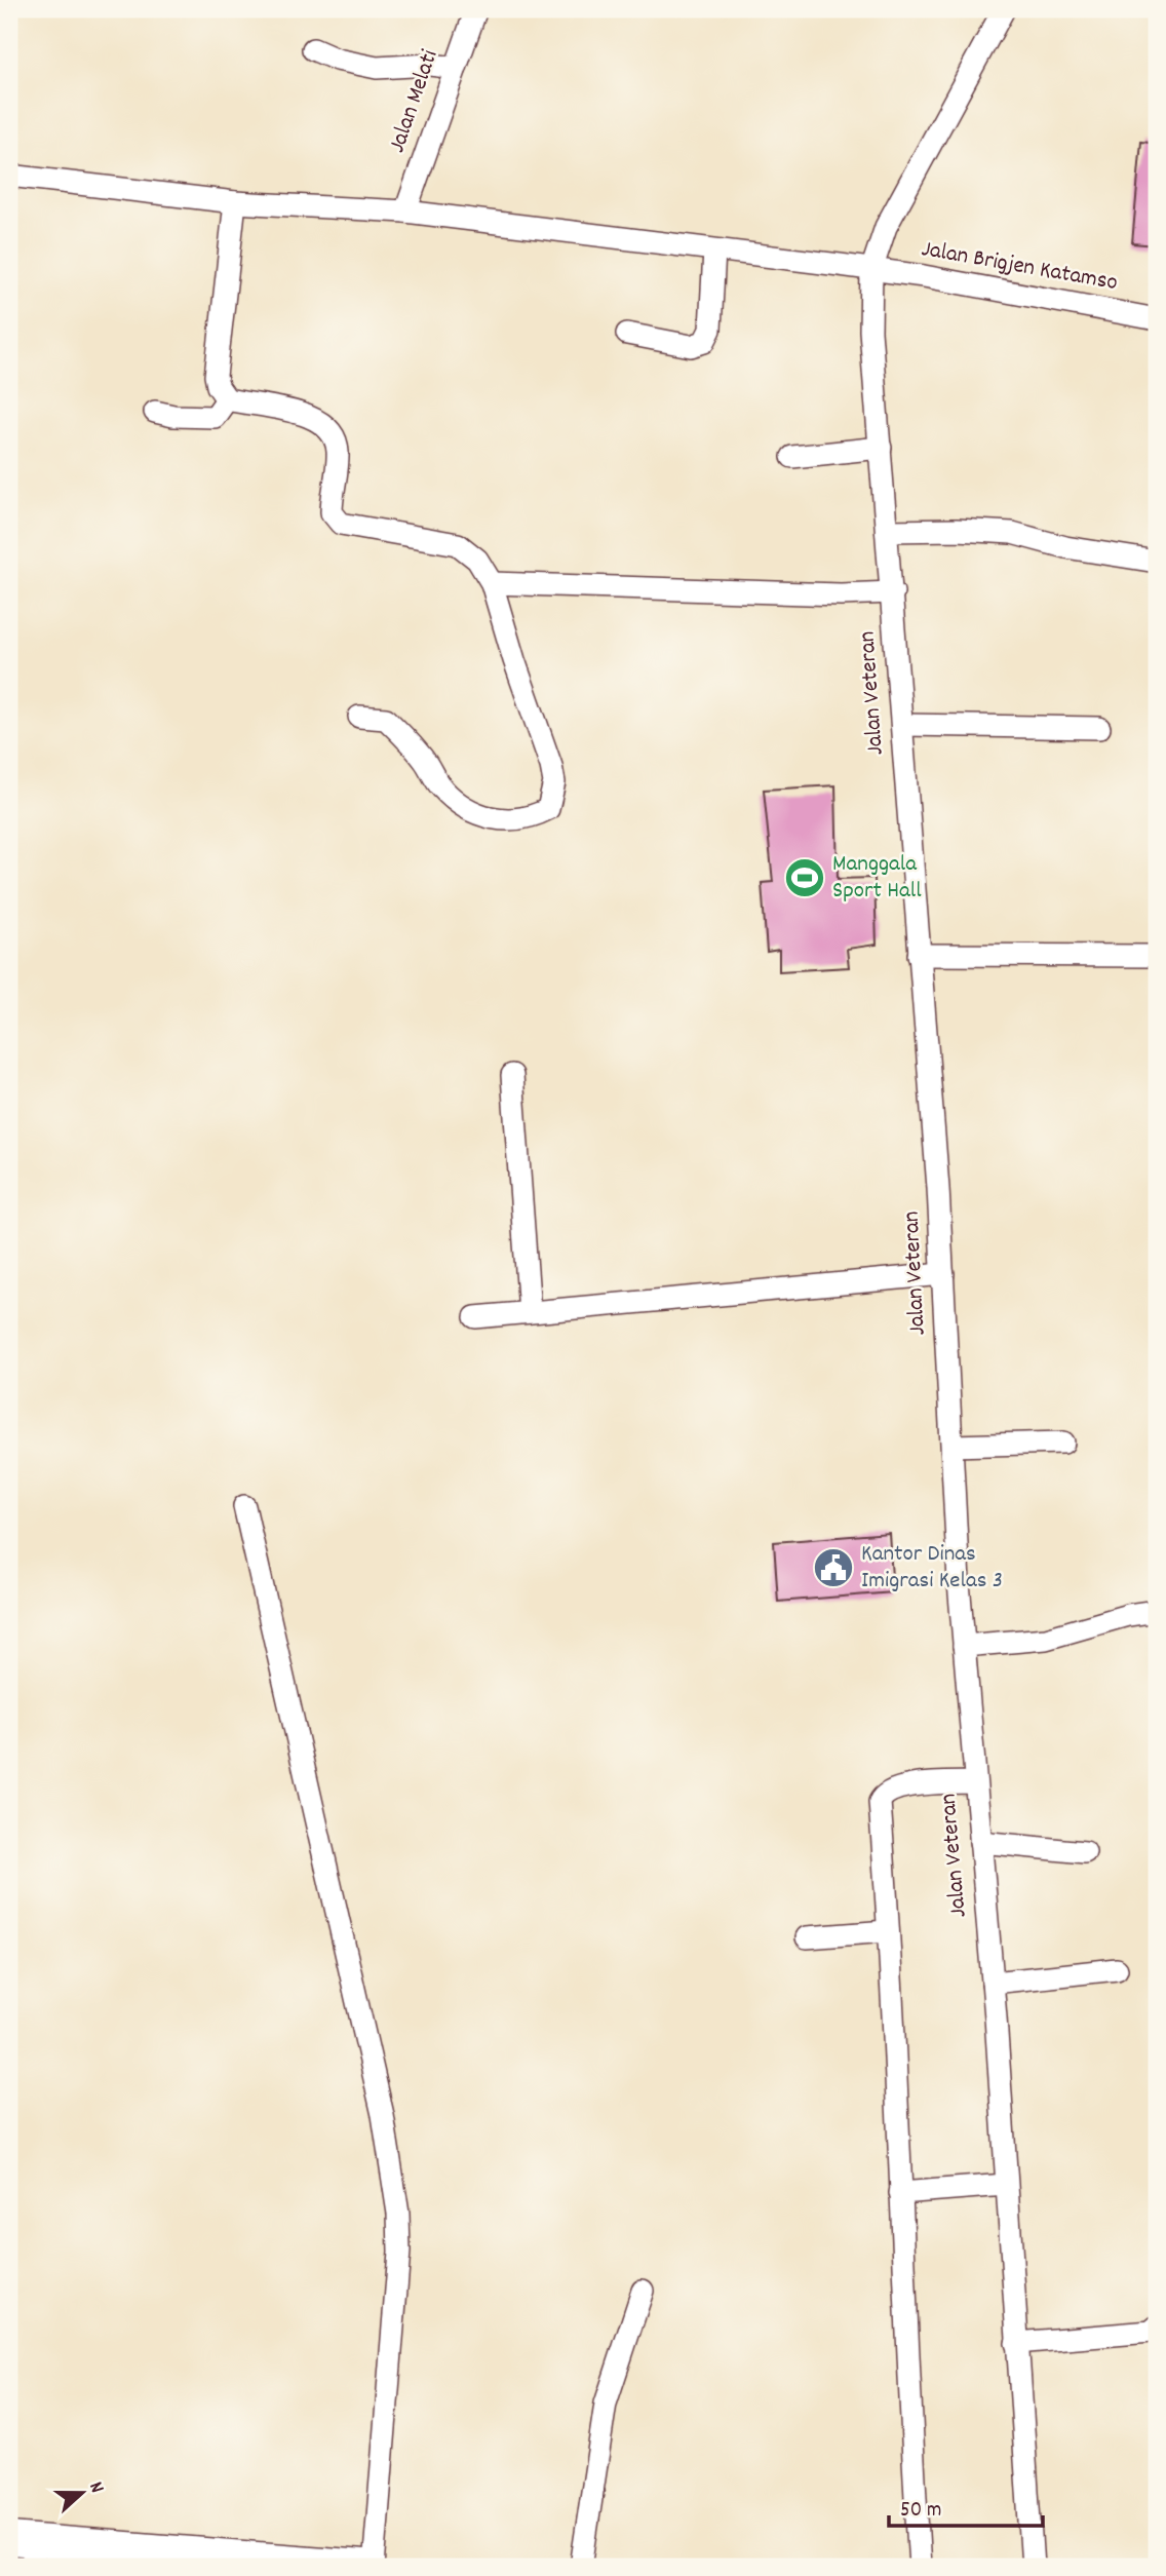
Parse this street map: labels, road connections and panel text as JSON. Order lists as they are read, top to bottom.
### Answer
{
  "streets": {
    "street": ["Jalan Melati", "Jalan Brigjen Katamso", "Jalan Veteran"]
  },
  "crossings": [
    ["Jalan Melati", "Jalan Brigjen Katamso"],
    ["Jalan Brigjen Katamso", "Jalan Veteran"]
  ],
  "places": {
    "sports": ["Manggala Sport Hall"],
    "public building": ["Kantor Dinas Imigrasi Kelas 3"]
  },
  "scale_bar": "50 m",
  "north": "right"
}
